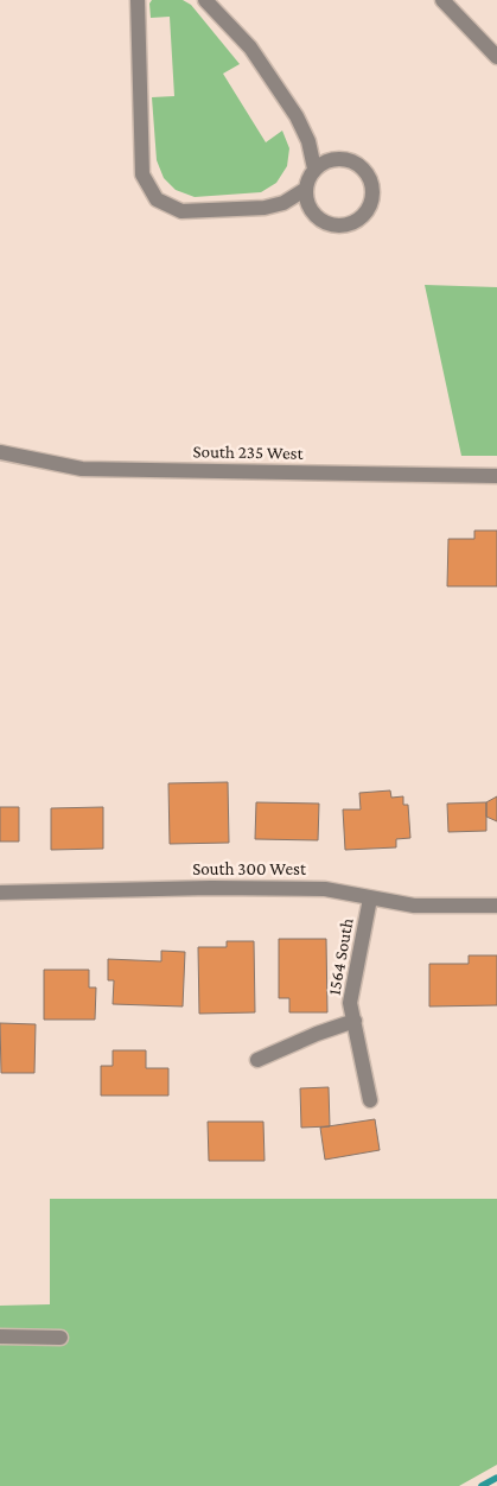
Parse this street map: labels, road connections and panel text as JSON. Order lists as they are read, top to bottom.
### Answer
{
  "streets": {
    "street": ["South 235 West", "South 300 West", "1564 South"]
  },
  "crossings": [
    ["South 300 West", "1564 South"]
  ]
}
